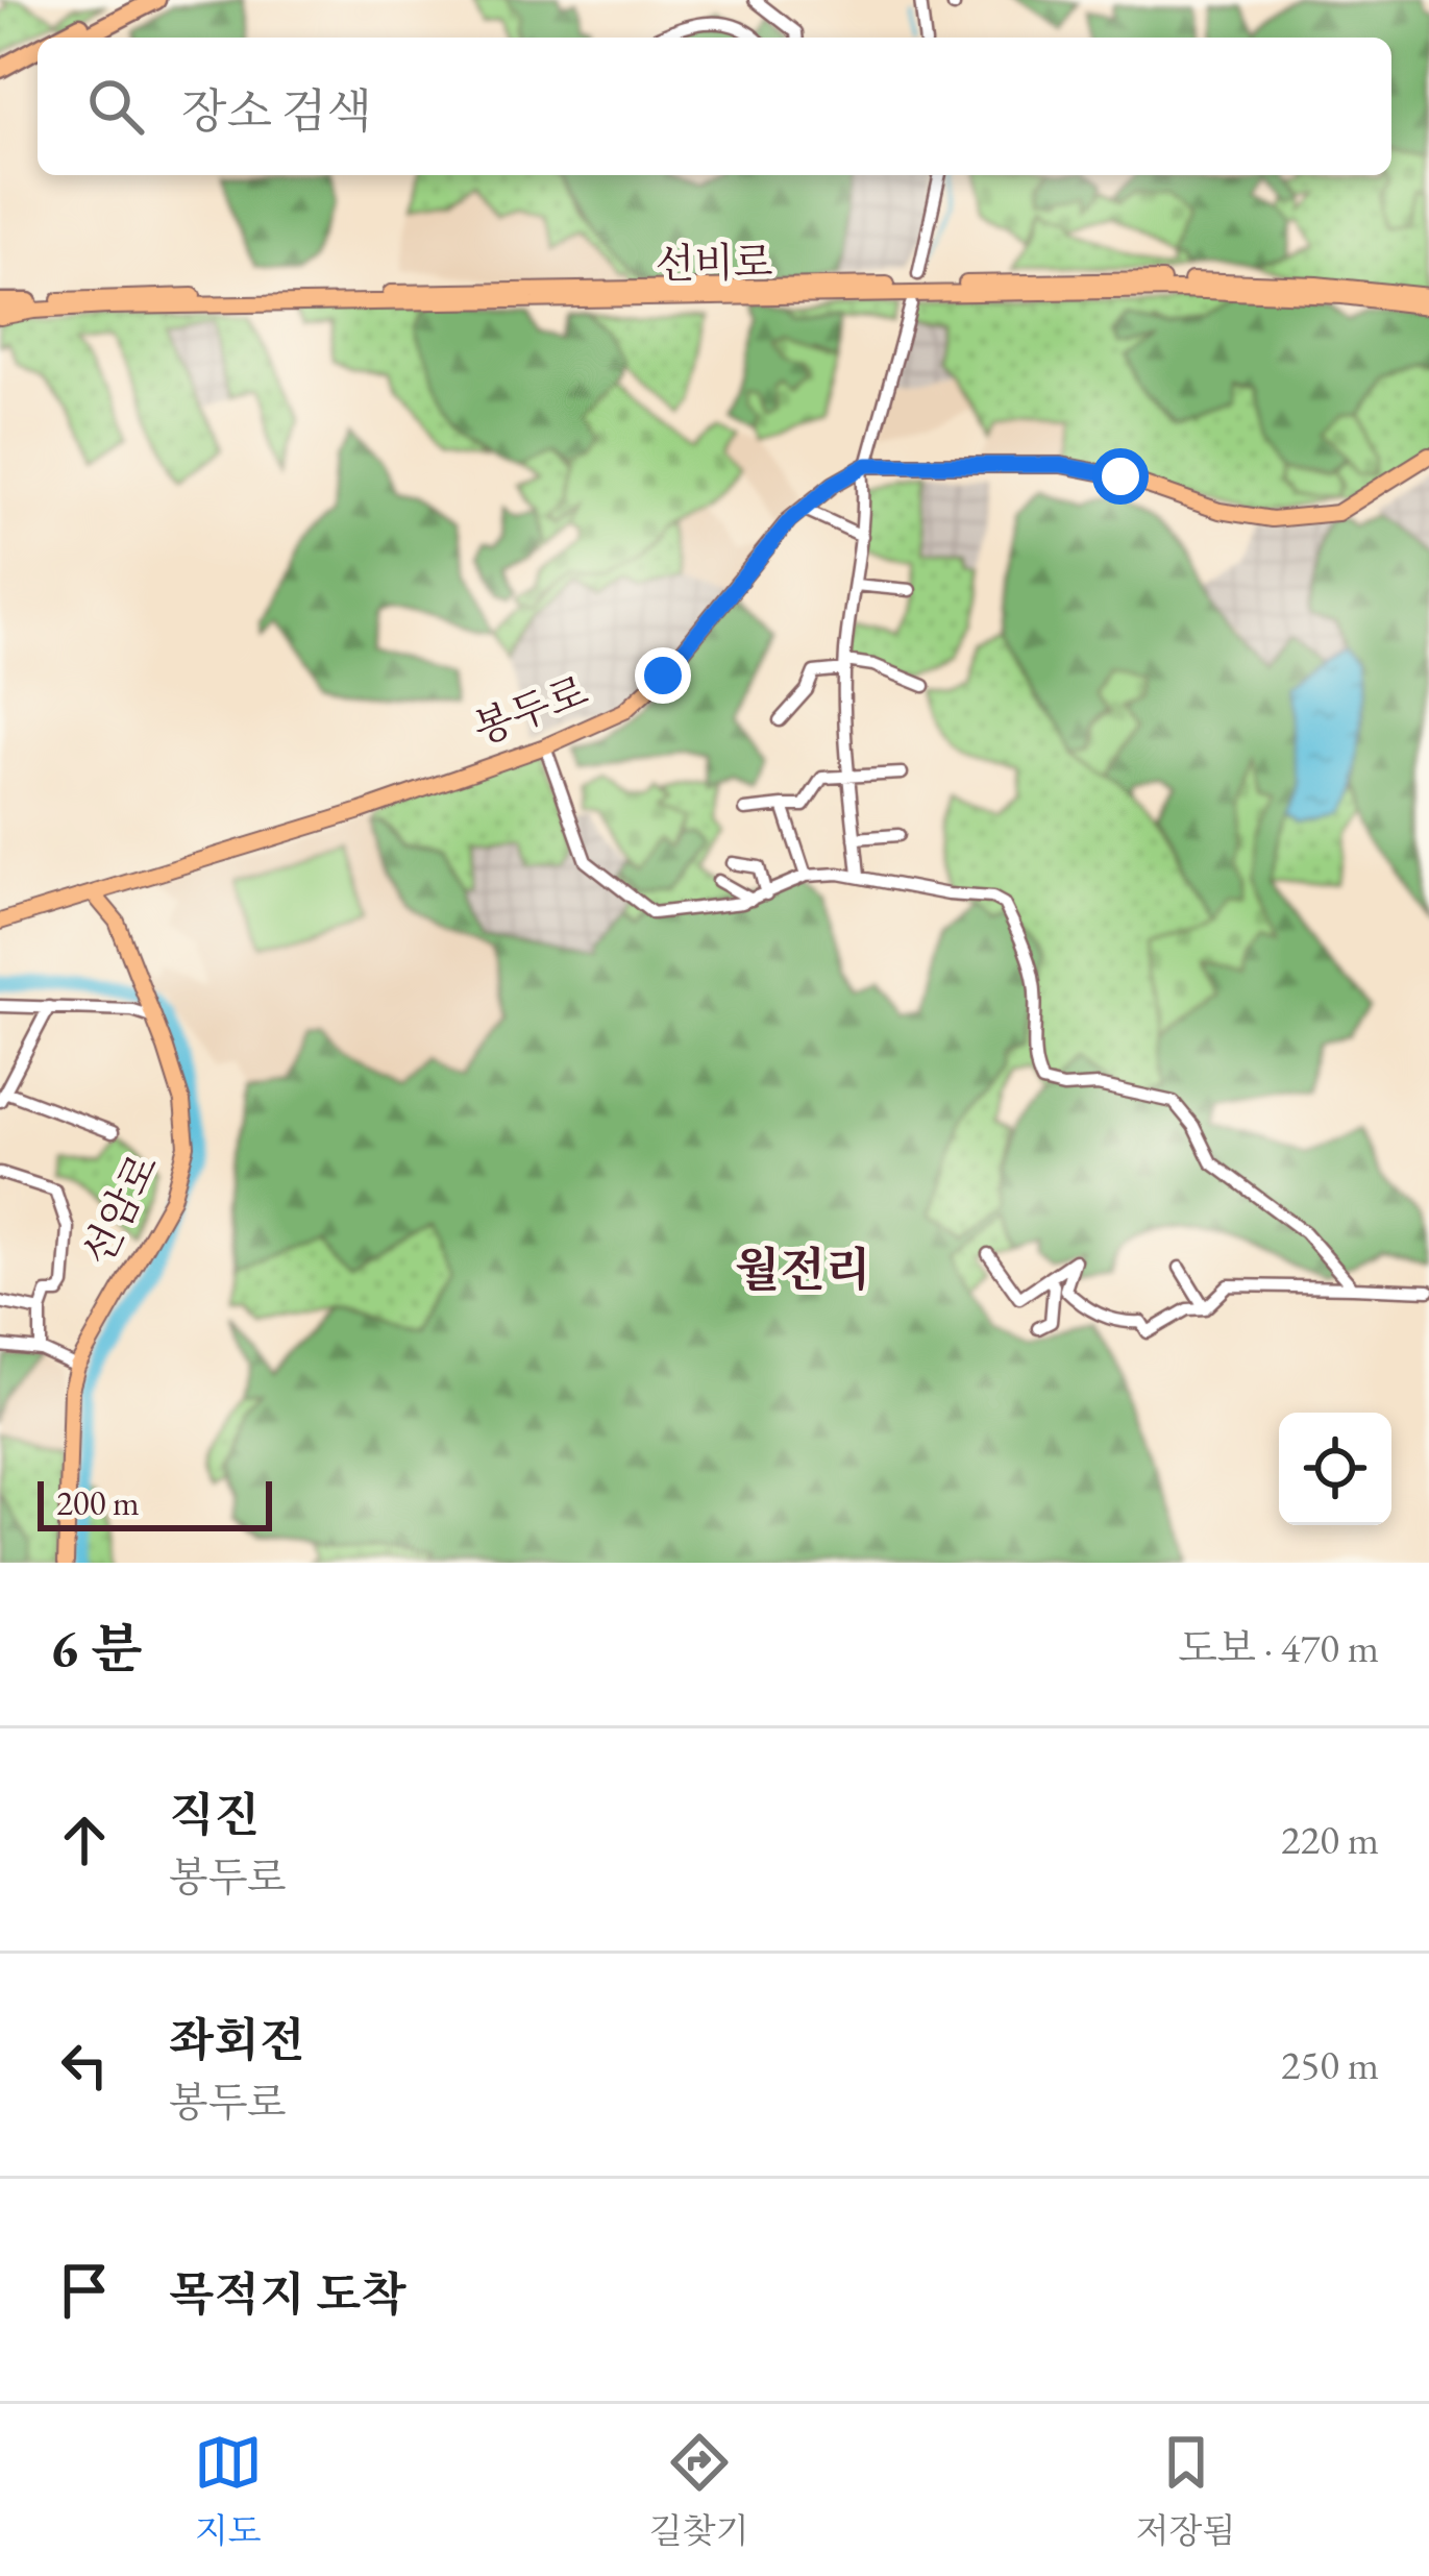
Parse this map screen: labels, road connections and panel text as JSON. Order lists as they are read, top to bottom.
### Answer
{
  "streets": {
    "main road": ["선비로", "봉두로", "선암로"]
  },
  "crossings": [
    ["봉두로", "선암로"]
  ],
  "districts": ["월전리"],
  "scale_bar": "200 m",
  "page": {
    "search": "장소 검색",
    "scale": "200 m",
    "heading": ["6 분", "도보 · 470 m"],
    "list": [
      ["직진", "봉두로", "220 m"],
      ["좌회전", "봉두로", "250 m"],
      "목적지 도착"
    ],
    "nav": ["지도", "길찾기", "저장됨"]
  }
}
